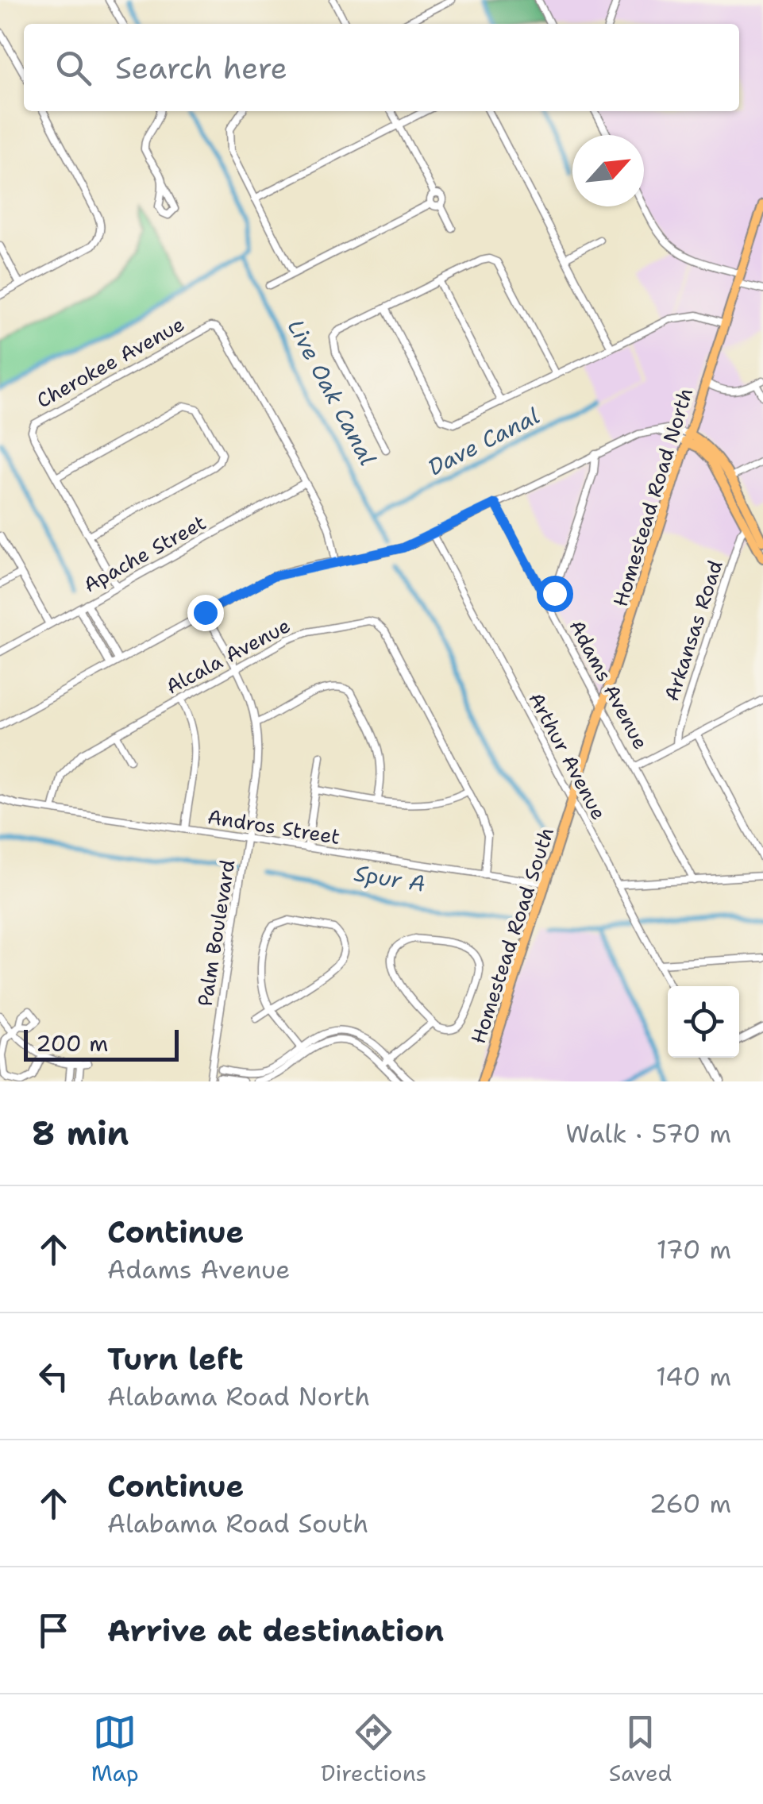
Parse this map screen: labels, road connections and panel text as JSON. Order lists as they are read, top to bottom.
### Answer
{
  "streets": {
    "main road": ["Homestead Road North", "Homestead Road South"],
    "street": [
      "Cherokee Avenue",
      "Apache Street",
      "Arkansas Road",
      "Alcala Avenue",
      "Adams Avenue",
      "Arthur Avenue",
      "Andros Street",
      "Palm Boulevard"
    ]
  },
  "crossings": [
    ["Cherokee Avenue", "Apache Street"],
    ["Homestead Road North", "Adams Avenue"],
    ["Homestead Road North", "Arthur Avenue"],
    ["Homestead Road North", "Homestead Road South"],
    ["Alcala Avenue", "Andros Street"],
    ["Alcala Avenue", "Palm Boulevard"],
    ["Arthur Avenue", "Homestead Road South"],
    ["Andros Street", "Palm Boulevard"],
    ["Andros Street", "Homestead Road South"]
  ],
  "water": ["Live Oak Canal", "Dave Canal", "Spur A"],
  "scale_bar": "200 m",
  "north": "top right",
  "page": {
    "search": "Search here",
    "scale": "200 m",
    "heading": ["8 min", "Walk · 570 m"],
    "list": [
      ["Continue", "Adams Avenue", "170 m"],
      ["Turn left", "Alabama Road North", "140 m"],
      ["Continue", "Alabama Road South", "260 m"],
      "Arrive at destination"
    ],
    "nav": ["Map", "Directions", "Saved"]
  }
}
